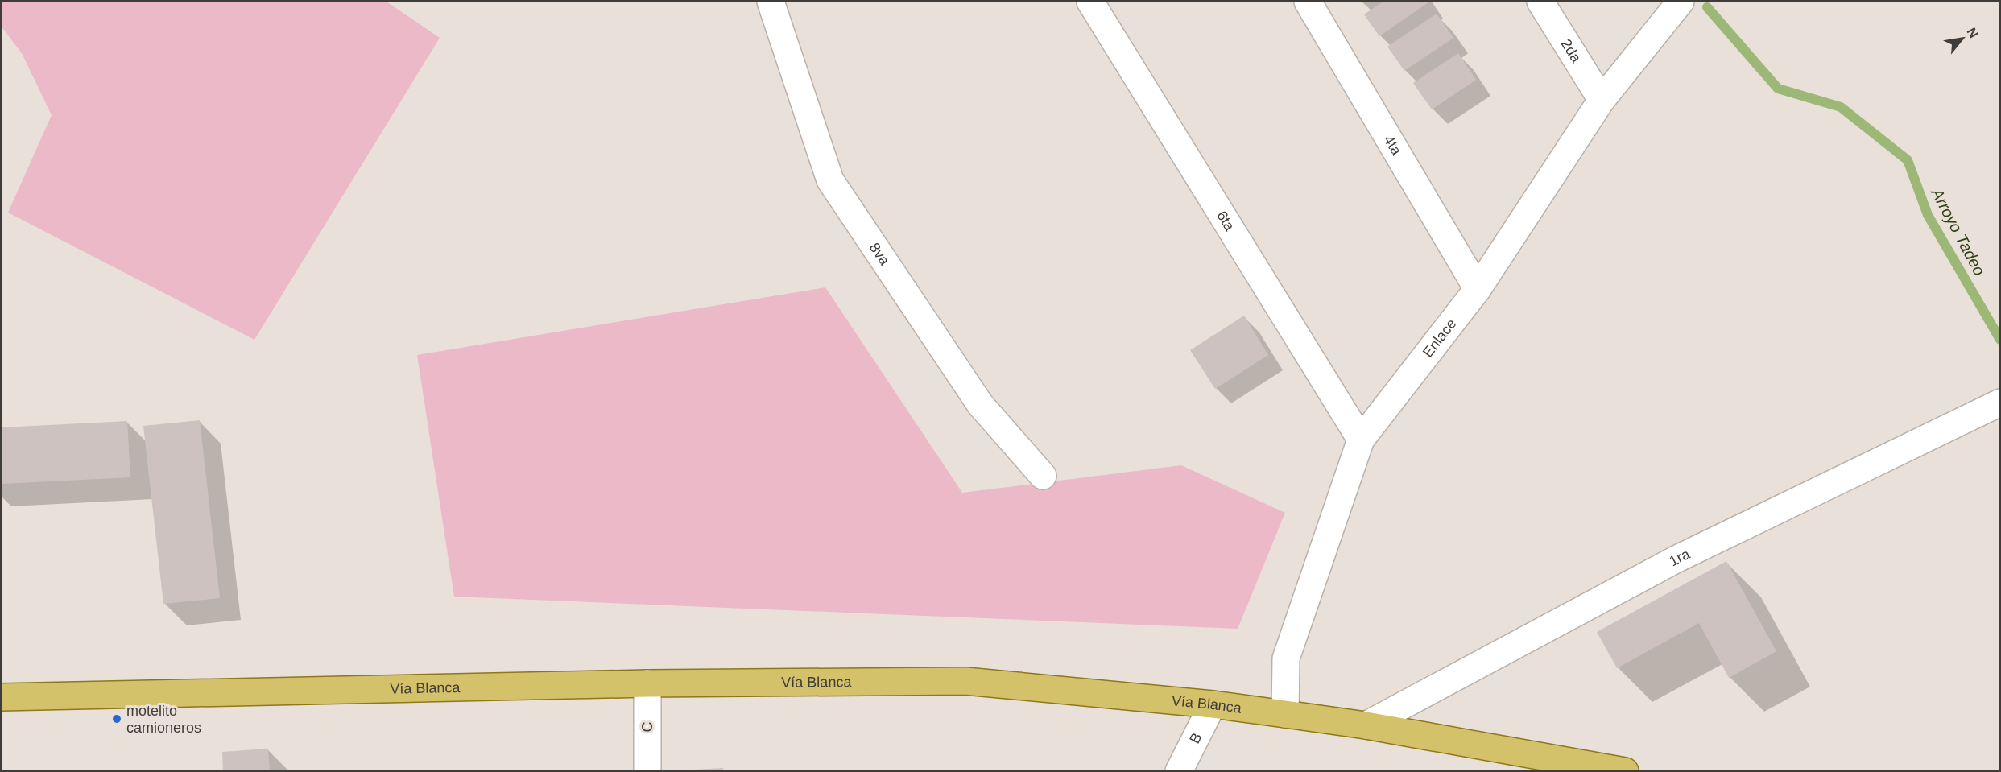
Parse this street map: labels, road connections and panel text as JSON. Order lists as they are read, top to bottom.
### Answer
{
  "streets": {
    "main road": ["Vía Blanca"],
    "street": [
      "2da",
      "4ta",
      "6ta",
      "8va",
      "Enlace",
      "1ra",
      "C",
      "B"
    ]
  },
  "crossings": [
    ["2da", "Enlace"],
    ["4ta", "Enlace"],
    ["6ta", "Enlace"],
    ["Enlace", "Vía Blanca"],
    ["1ra", "Vía Blanca"],
    ["Vía Blanca", "C"],
    ["Vía Blanca", "B"]
  ],
  "water": ["Arroyo Tadeo"],
  "places": ["motelito camioneros"],
  "north": "top right"
}
